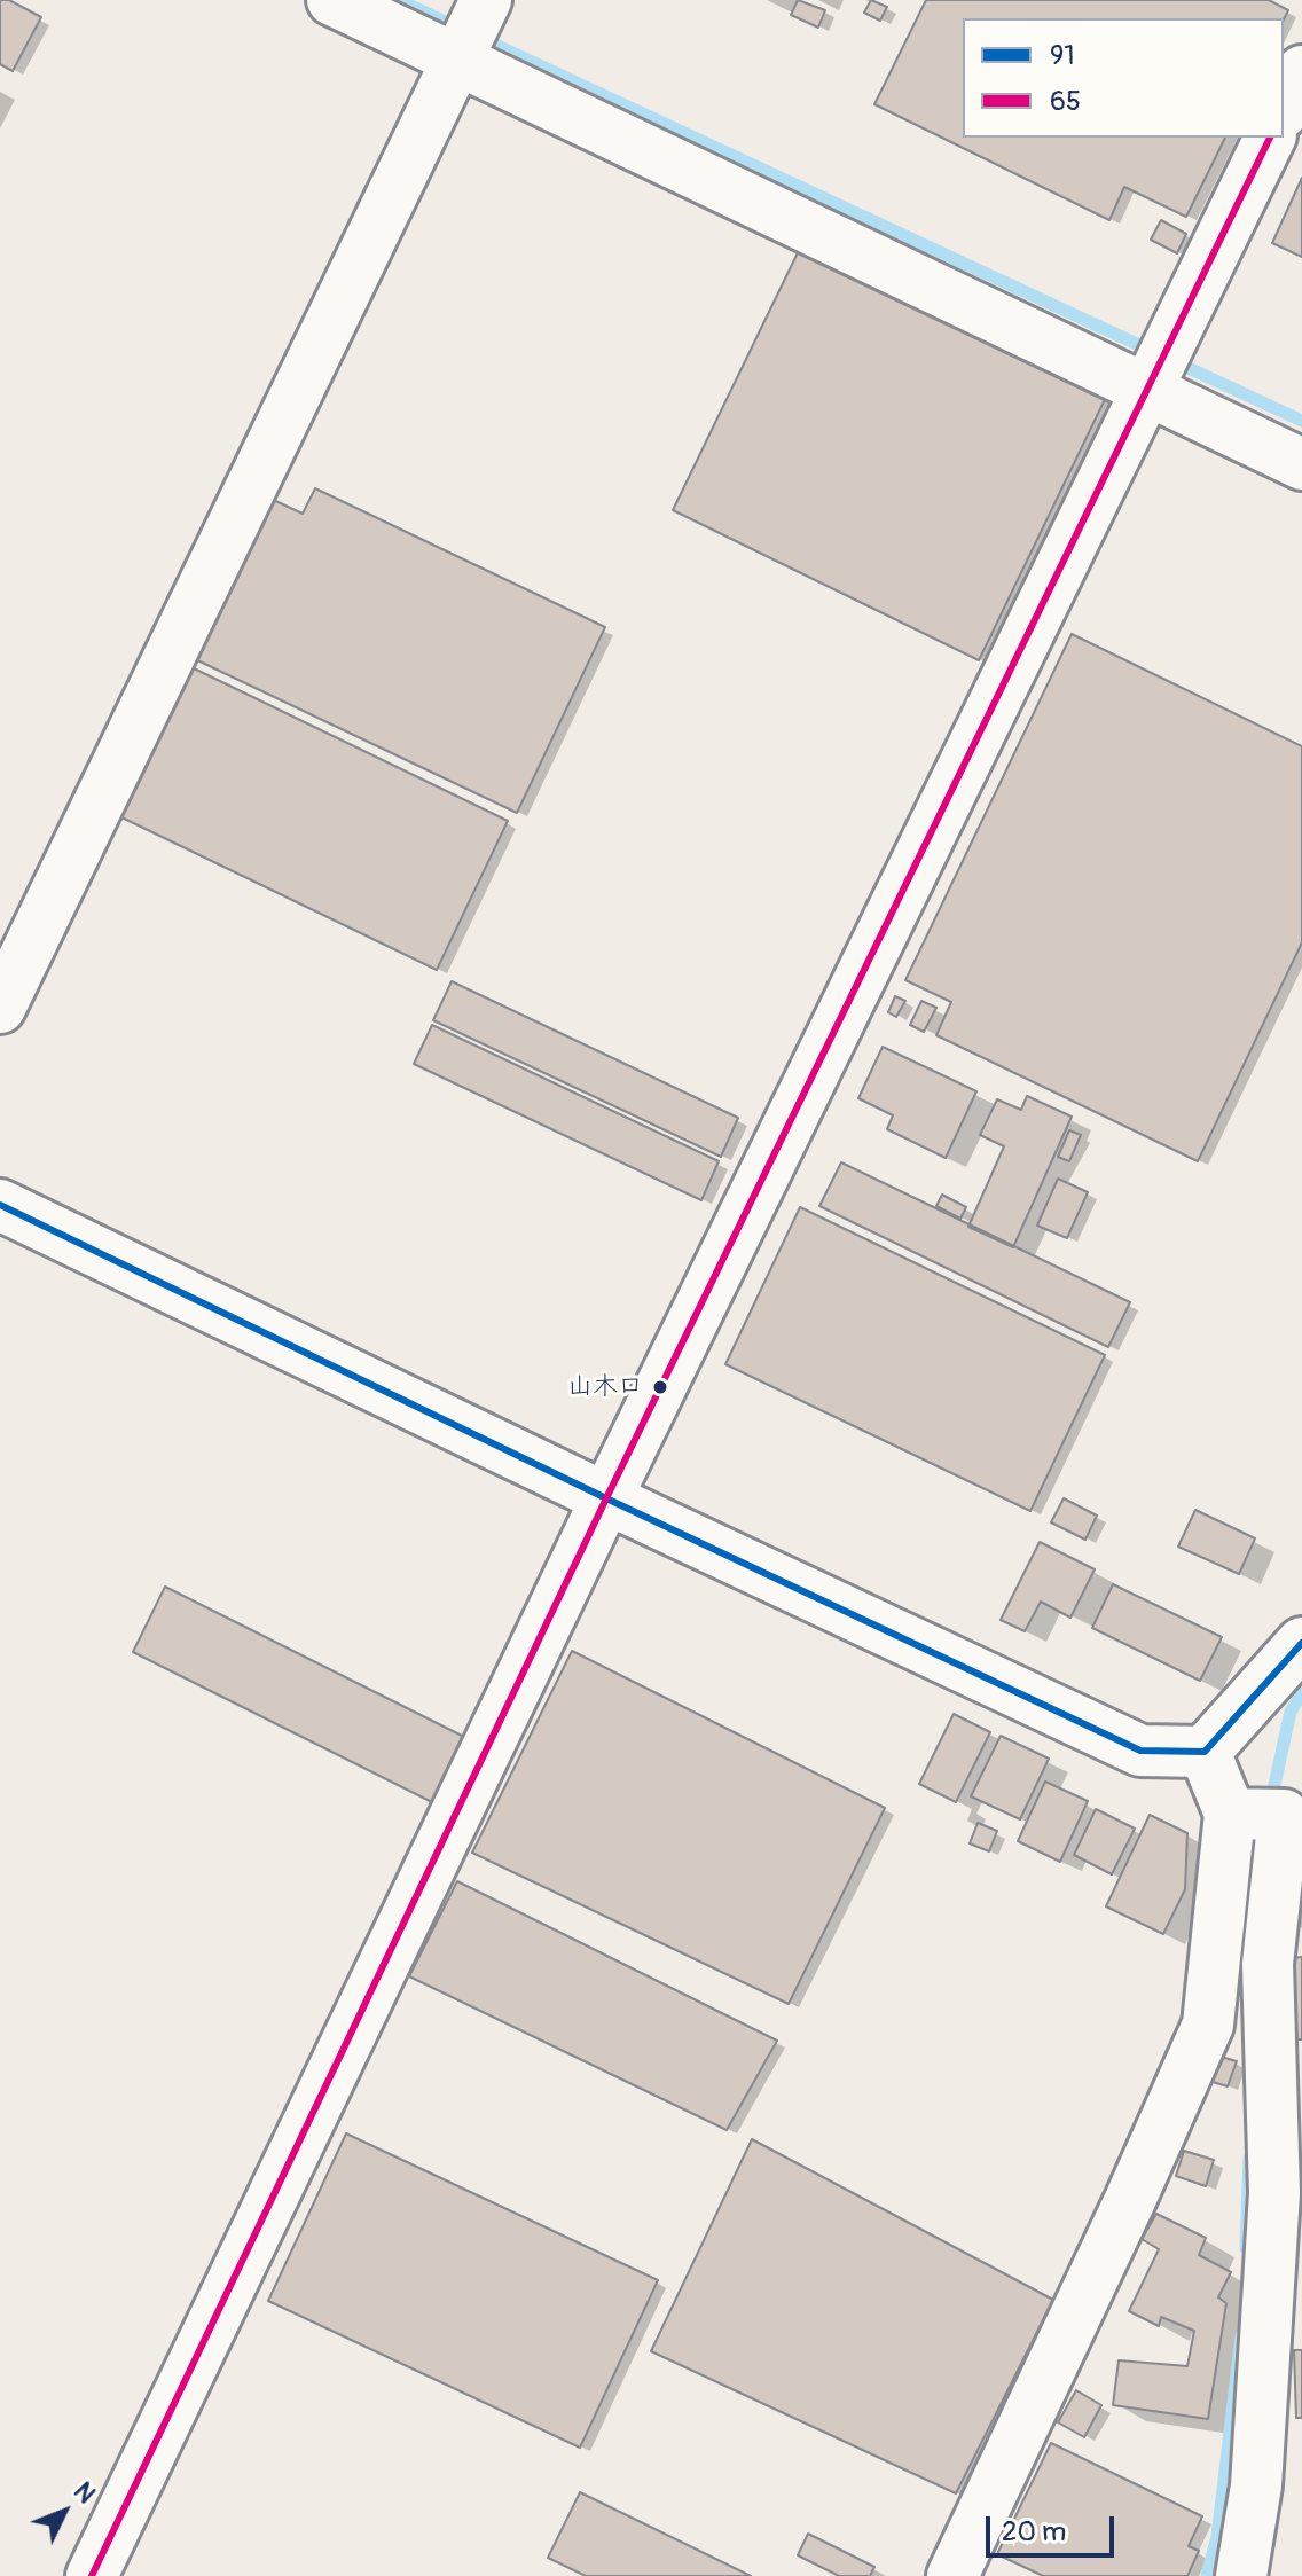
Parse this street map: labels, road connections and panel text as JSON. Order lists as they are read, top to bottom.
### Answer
{
  "places": ["山木口"],
  "lines": ["transit line 65", "transit line 91"],
  "legend": ["91", "65"],
  "scale_bar": "20 m",
  "north": "top right"
}
